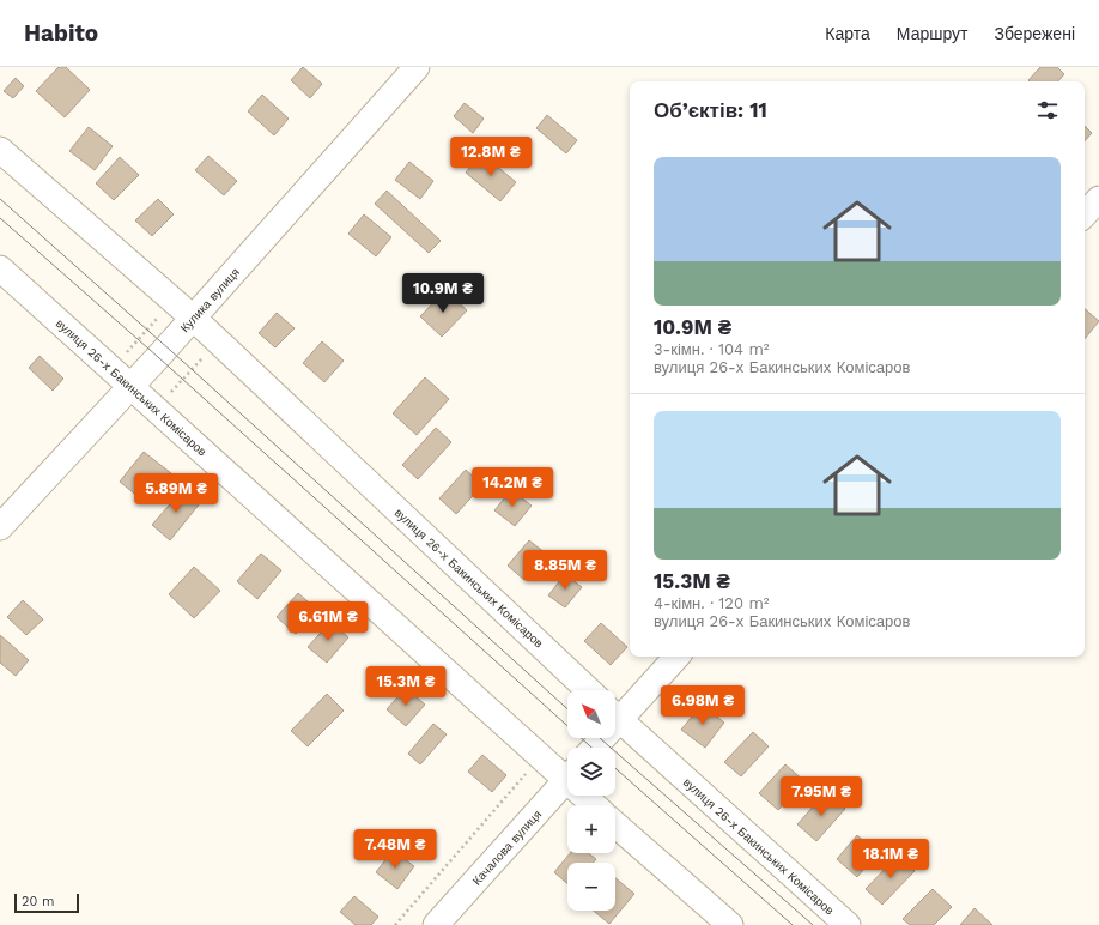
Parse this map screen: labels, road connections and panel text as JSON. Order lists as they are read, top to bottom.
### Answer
{
  "streets": {
    "street": ["Кулика вулиця", "вулиця 26-х Бакинських Комісаров", "Качалова вулиця"]
  },
  "crossings": [
    ["Кулика вулиця", "вулиця 26-х Бакинських Комісаров"]
  ],
  "scale_bar": "20 m",
  "north": "top left",
  "page": {
    "header": "Habito",
    "nav": ["Карта", "Маршрут", "Збережені"],
    "heading": "Об’єктів: 11",
    "price": [
      "12.8M ₴",
      "10.9M ₴",
      "14.2M ₴",
      "5.89M ₴",
      "8.85M ₴",
      "6.61M ₴",
      "15.3M ₴",
      "6.98M ₴",
      "7.95M ₴",
      "7.48M ₴",
      "18.1M ₴"
    ],
    "list": [
      {
        "name": "10.9M ₴",
        "note": "3-кімн. · 104 m² · вулиця 26-х Бакинських Комісаров"
      },
      {
        "name": "15.3M ₴",
        "note": "4-кімн. · 120 m² · вулиця 26-х Бакинських Комісаров"
      }
    ],
    "map_buttons": ["+", "−"],
    "scale": "20 m"
  }
}
